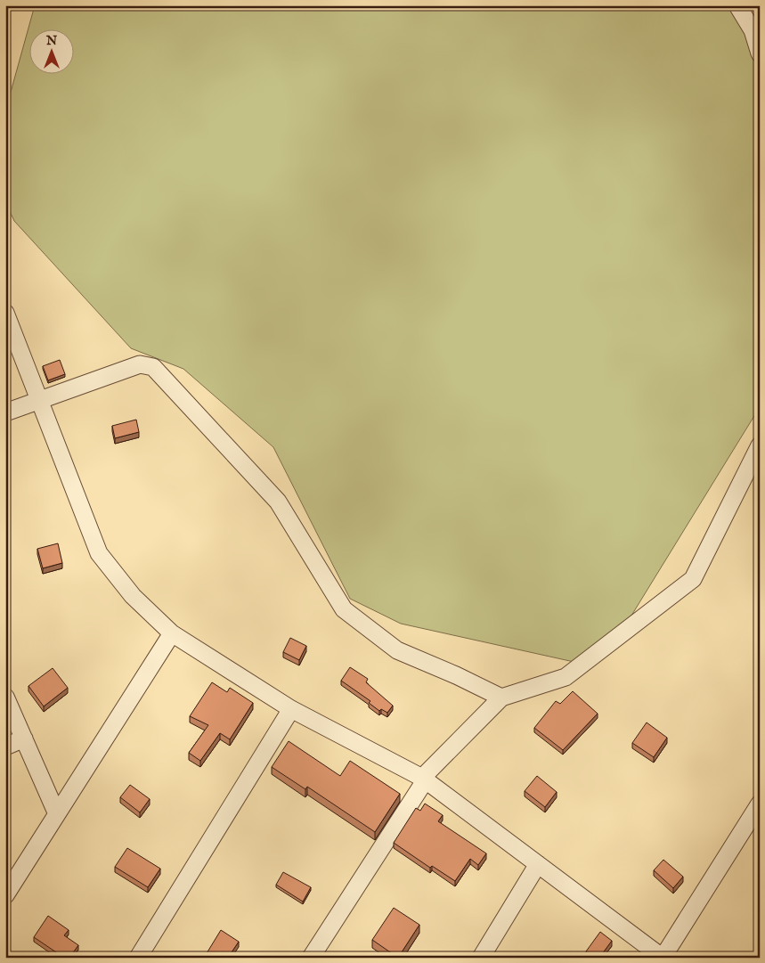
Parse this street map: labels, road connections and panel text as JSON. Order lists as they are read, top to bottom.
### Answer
{
  "north": "top"
}
